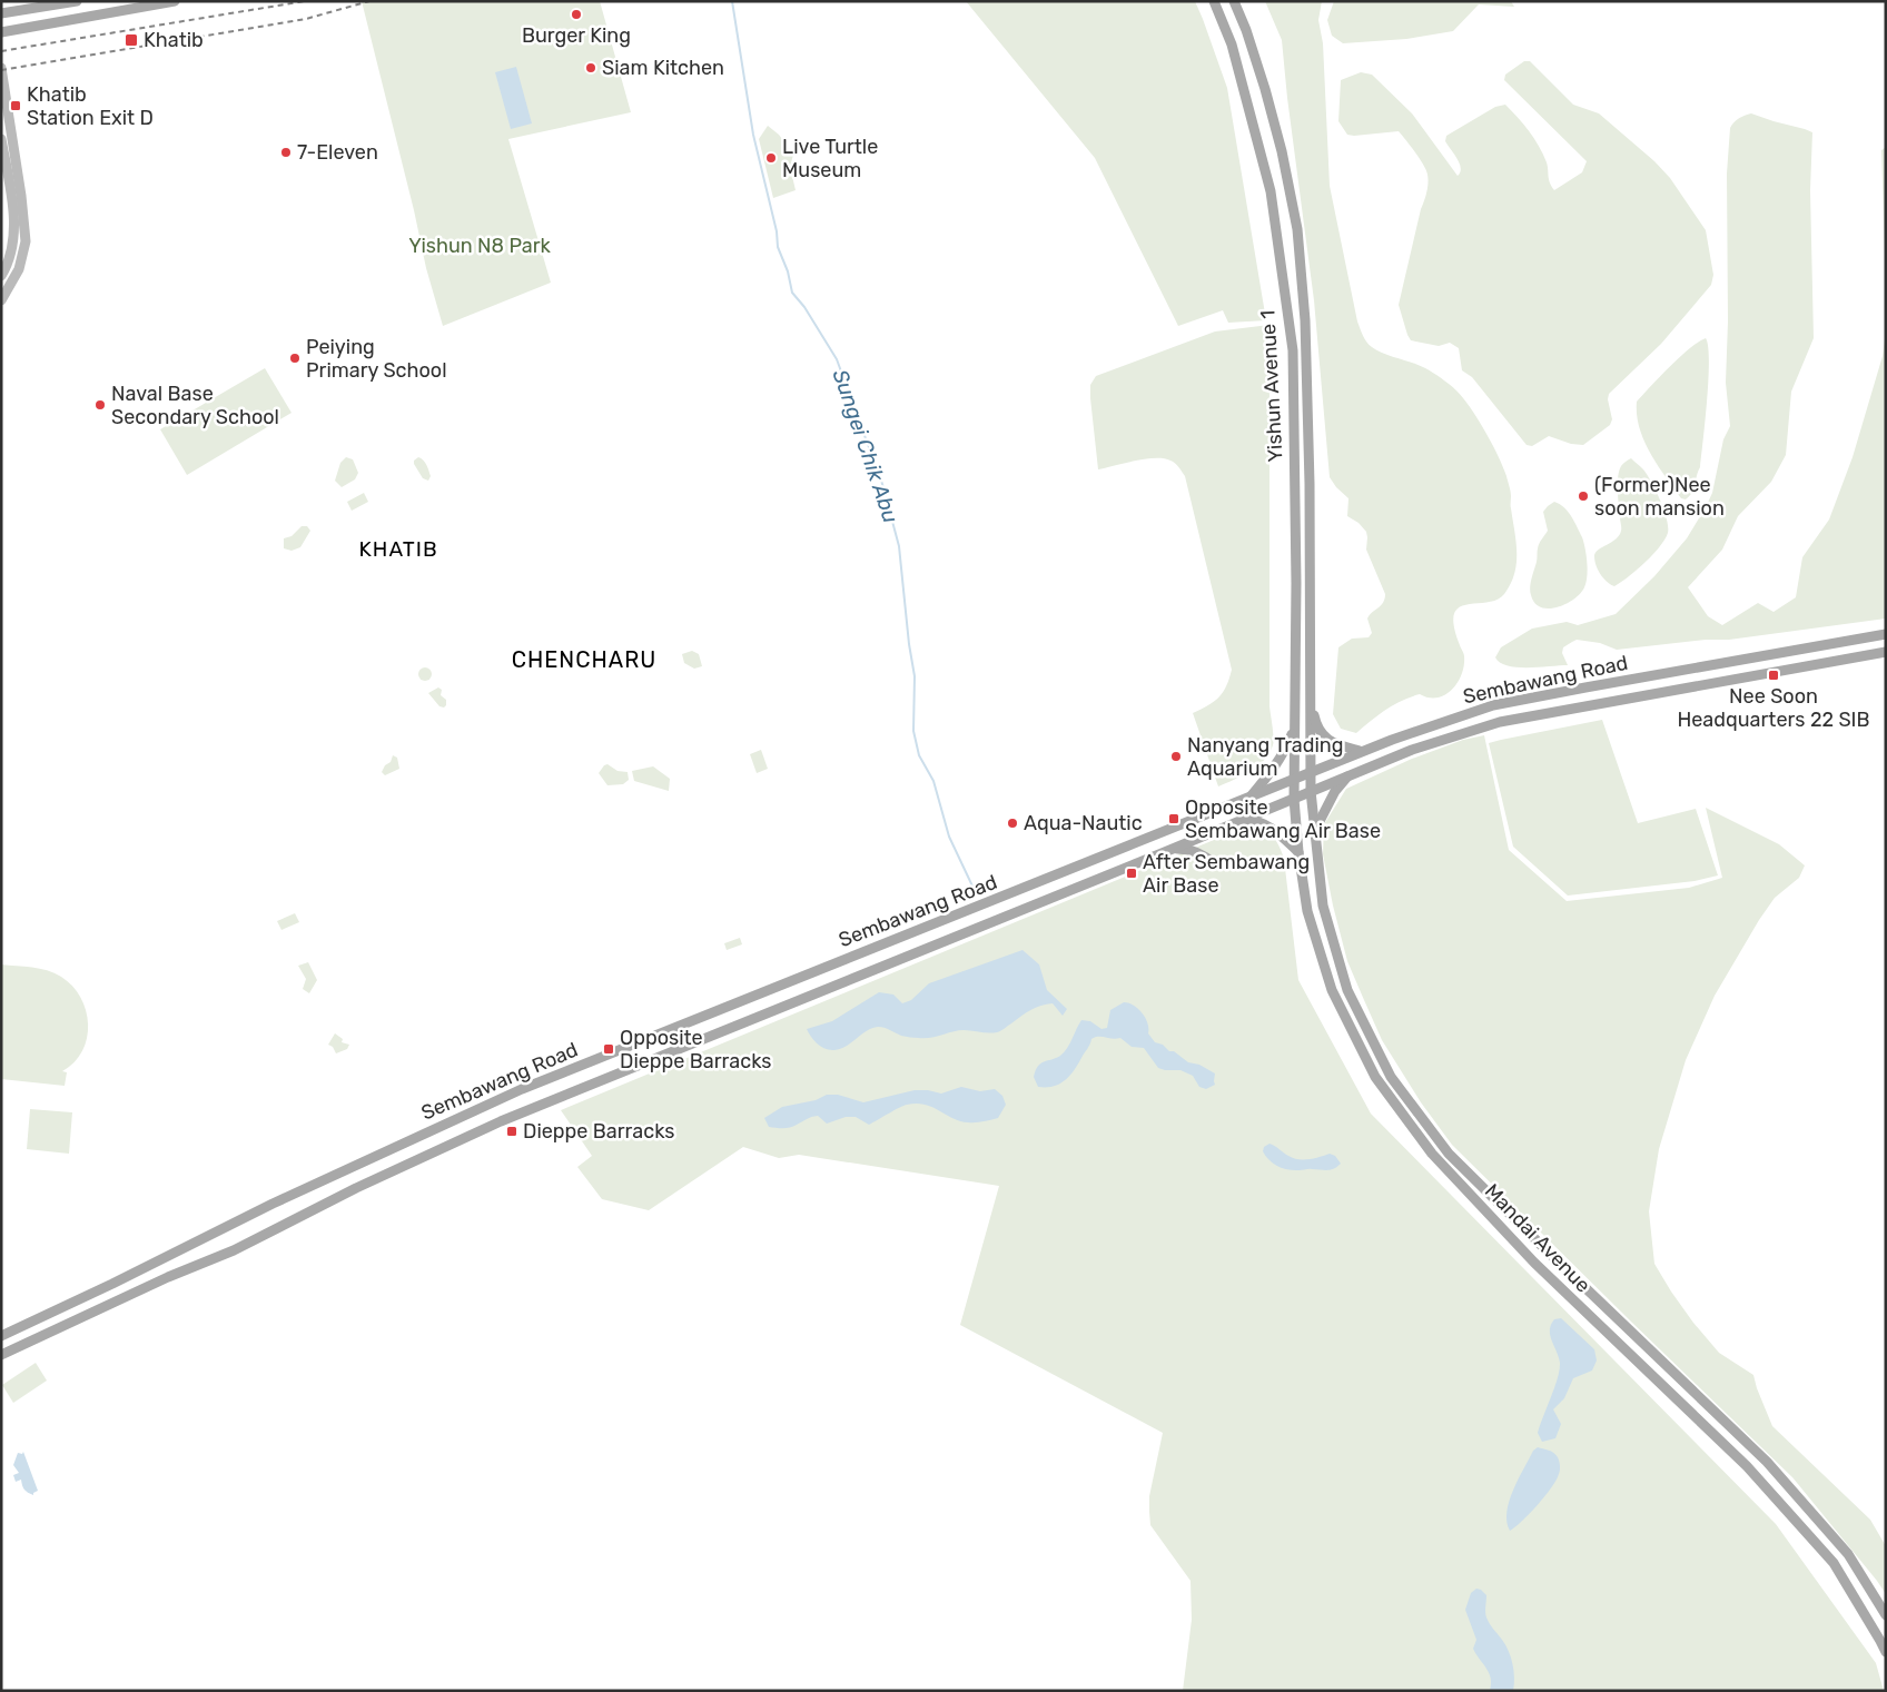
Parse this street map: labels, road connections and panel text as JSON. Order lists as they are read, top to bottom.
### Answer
{
  "streets": {
    "main road": ["Yishun Avenue 1", "Sembawang Road", "Mandai Avenue"]
  },
  "crossings": [
    ["Yishun Avenue 1", "Sembawang Road"],
    ["Yishun Avenue 1", "Mandai Avenue"],
    ["Sembawang Road", "Mandai Avenue"]
  ],
  "districts": ["KHATIB", "CHENCHARU"],
  "water": ["Sungei Chik Abu"],
  "parks": ["Yishun N8 Park"],
  "places": {
    "other": [
      "Burger King",
      "Siam Kitchen",
      "7-Eleven",
      "Live Turtle Museum",
      "Peiying Primary School",
      "Naval Base Secondary School",
      "(Former)Nee soon mansion",
      "Nanyang Trading Aquarium",
      "Aqua-Nautic"
    ],
    "transit": [
      "Khatib",
      "Khatib Station Exit D",
      "Nee Soon Headquarters 22 SIB",
      "Opposite Sembawang Air Base",
      "After Sembawang Air Base",
      "Opposite Dieppe Barracks",
      "Dieppe Barracks"
    ]
  }
}
